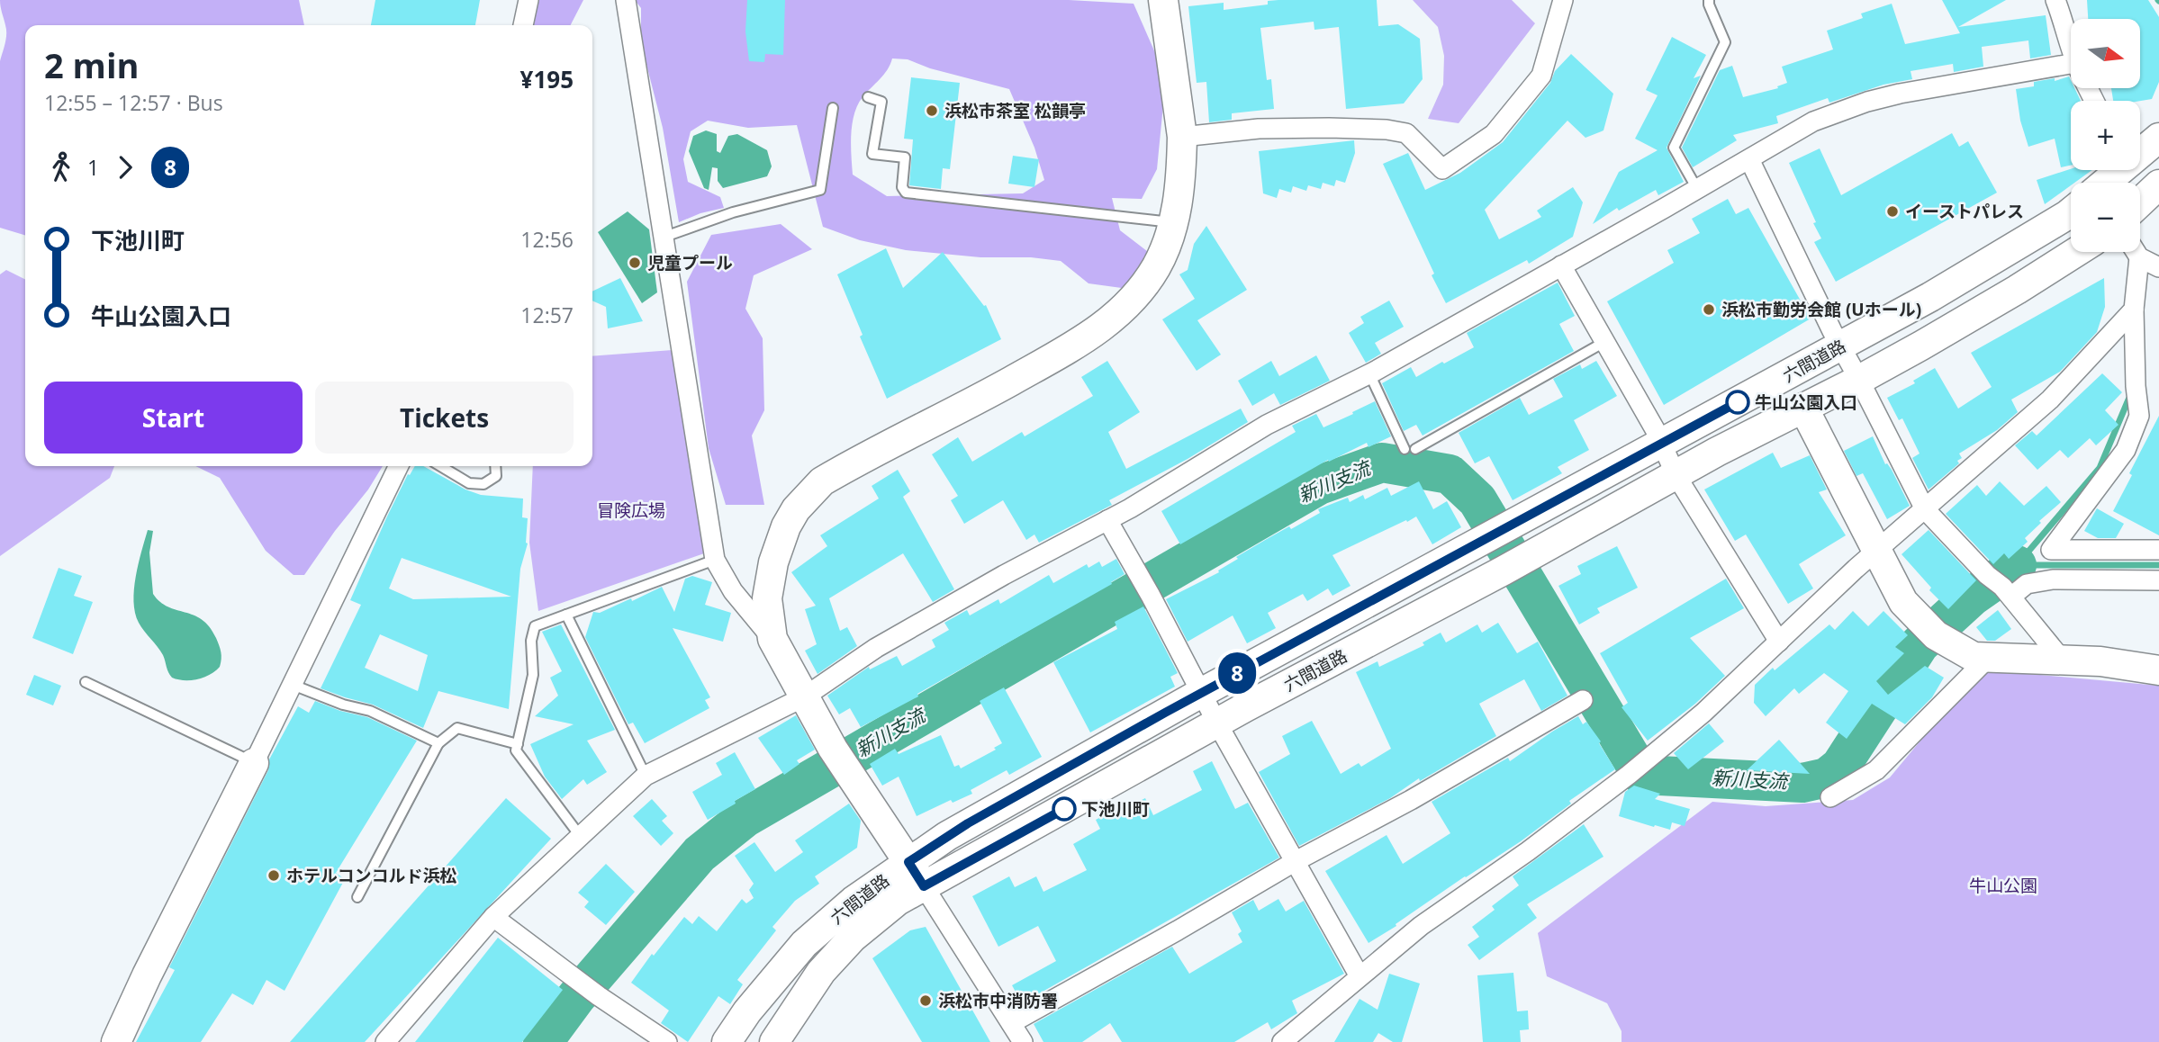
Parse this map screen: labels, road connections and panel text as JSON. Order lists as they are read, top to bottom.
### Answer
{
  "streets": {
    "street": ["六間道路"]
  },
  "water": ["新川支流"],
  "parks": ["冒険広場", "牛山公園"],
  "places": [
    "浜松市茶室 松韻亭",
    "イーストパレス",
    "児童プール",
    "浜松市勤労会館 (Uホール)",
    "牛山公園入口",
    "下池川町",
    "ホテルコンコルド浜松",
    "浜松市中消防署"
  ],
  "lines": ["bus line 8"],
  "north": "right",
  "page": {
    "on_map": "8",
    "map_buttons": ["+", "−"],
    "heading": ["2 min", "12:55 – 12:57 · Bus", "¥195"],
    "legs": ["1", "8"],
    "list": [
      {
        "name": "下池川町",
        "value": "12:56"
      },
      {
        "name": "牛山公園入口",
        "value": "12:57"
      }
    ],
    "buttons": ["Start", "Tickets"]
  }
}
